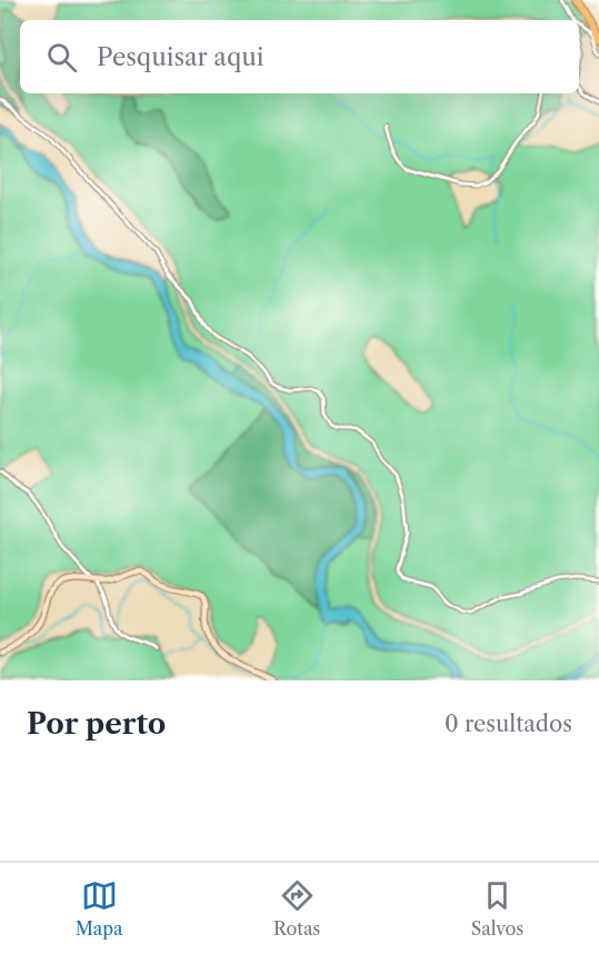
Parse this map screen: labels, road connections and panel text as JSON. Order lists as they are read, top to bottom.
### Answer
{
  "page": {
    "search": "Pesquisar aqui",
    "heading": ["Por perto", "0 resultados"],
    "nav": ["Mapa", "Rotas", "Salvos"]
  }
}
